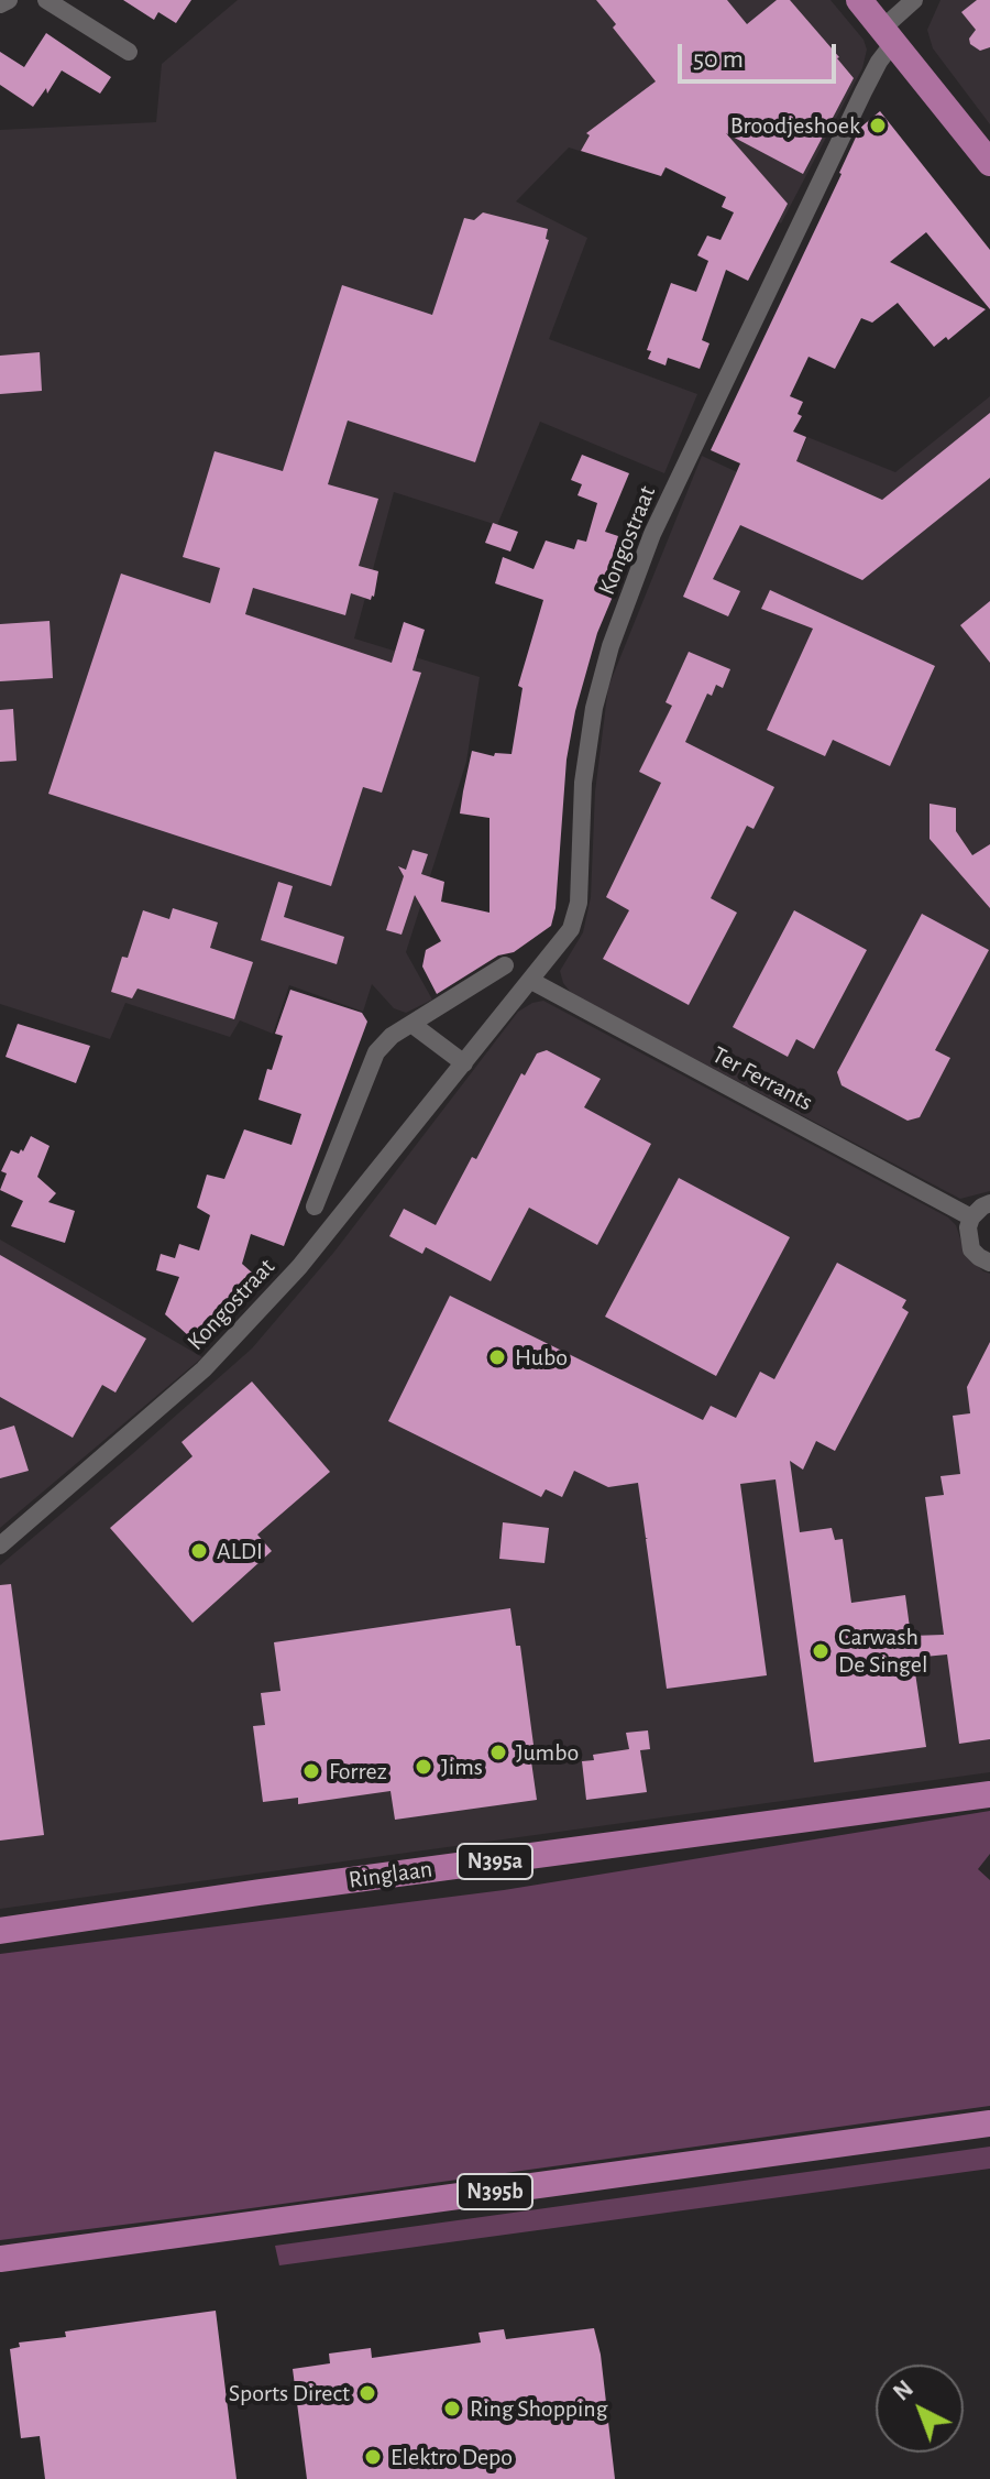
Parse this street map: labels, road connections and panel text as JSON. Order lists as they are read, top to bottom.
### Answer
{
  "streets": {
    "main road": ["N395a", "Ringlaan", "N395b"],
    "street": ["Kongostraat", "Ter Ferrants"]
  },
  "crossings": [
    ["Kongostraat", "Ter Ferrants"]
  ],
  "places": [
    "Broodjeshoek",
    "Hubo",
    "ALDI",
    "Carwash De Singel",
    "Jumbo",
    "Jims",
    "Forrez",
    "Sports Direct",
    "Ring Shopping",
    "Elektro Depo"
  ],
  "scale_bar": "50 m",
  "north": "top left"
}
